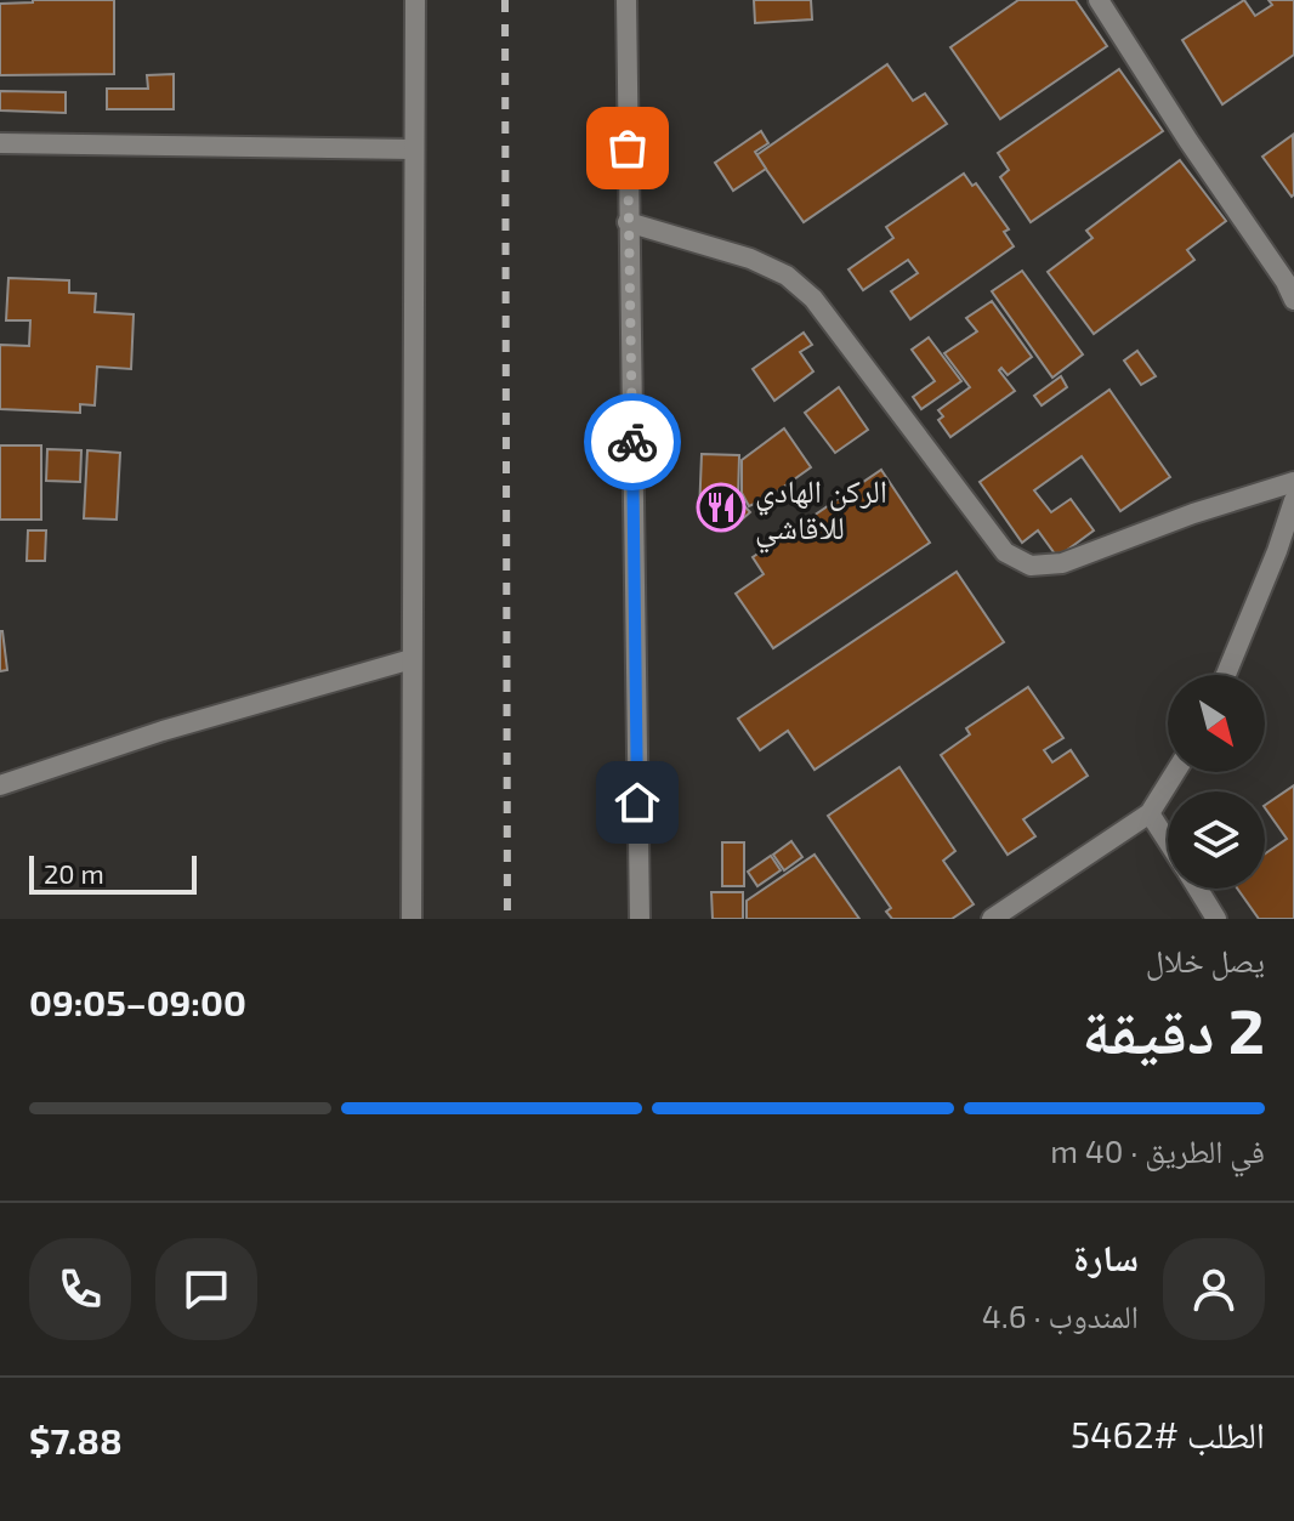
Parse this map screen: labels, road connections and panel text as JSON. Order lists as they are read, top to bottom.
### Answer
{
  "places": {
    "restaurant": ["الركن الهادي للاقاشي"]
  },
  "scale_bar": "20 m",
  "north": "bottom right",
  "page": {
    "scale": "20 m",
    "heading": ["2 دقيقة", "يصل خلال", "09:00–09:05"],
    "panel": [
      "سارة",
      "المندوب · 4.6",
      "الطلب #5462",
      "$7.88"
    ],
    "bar": "في الطريق · 40 m"
  }
}
